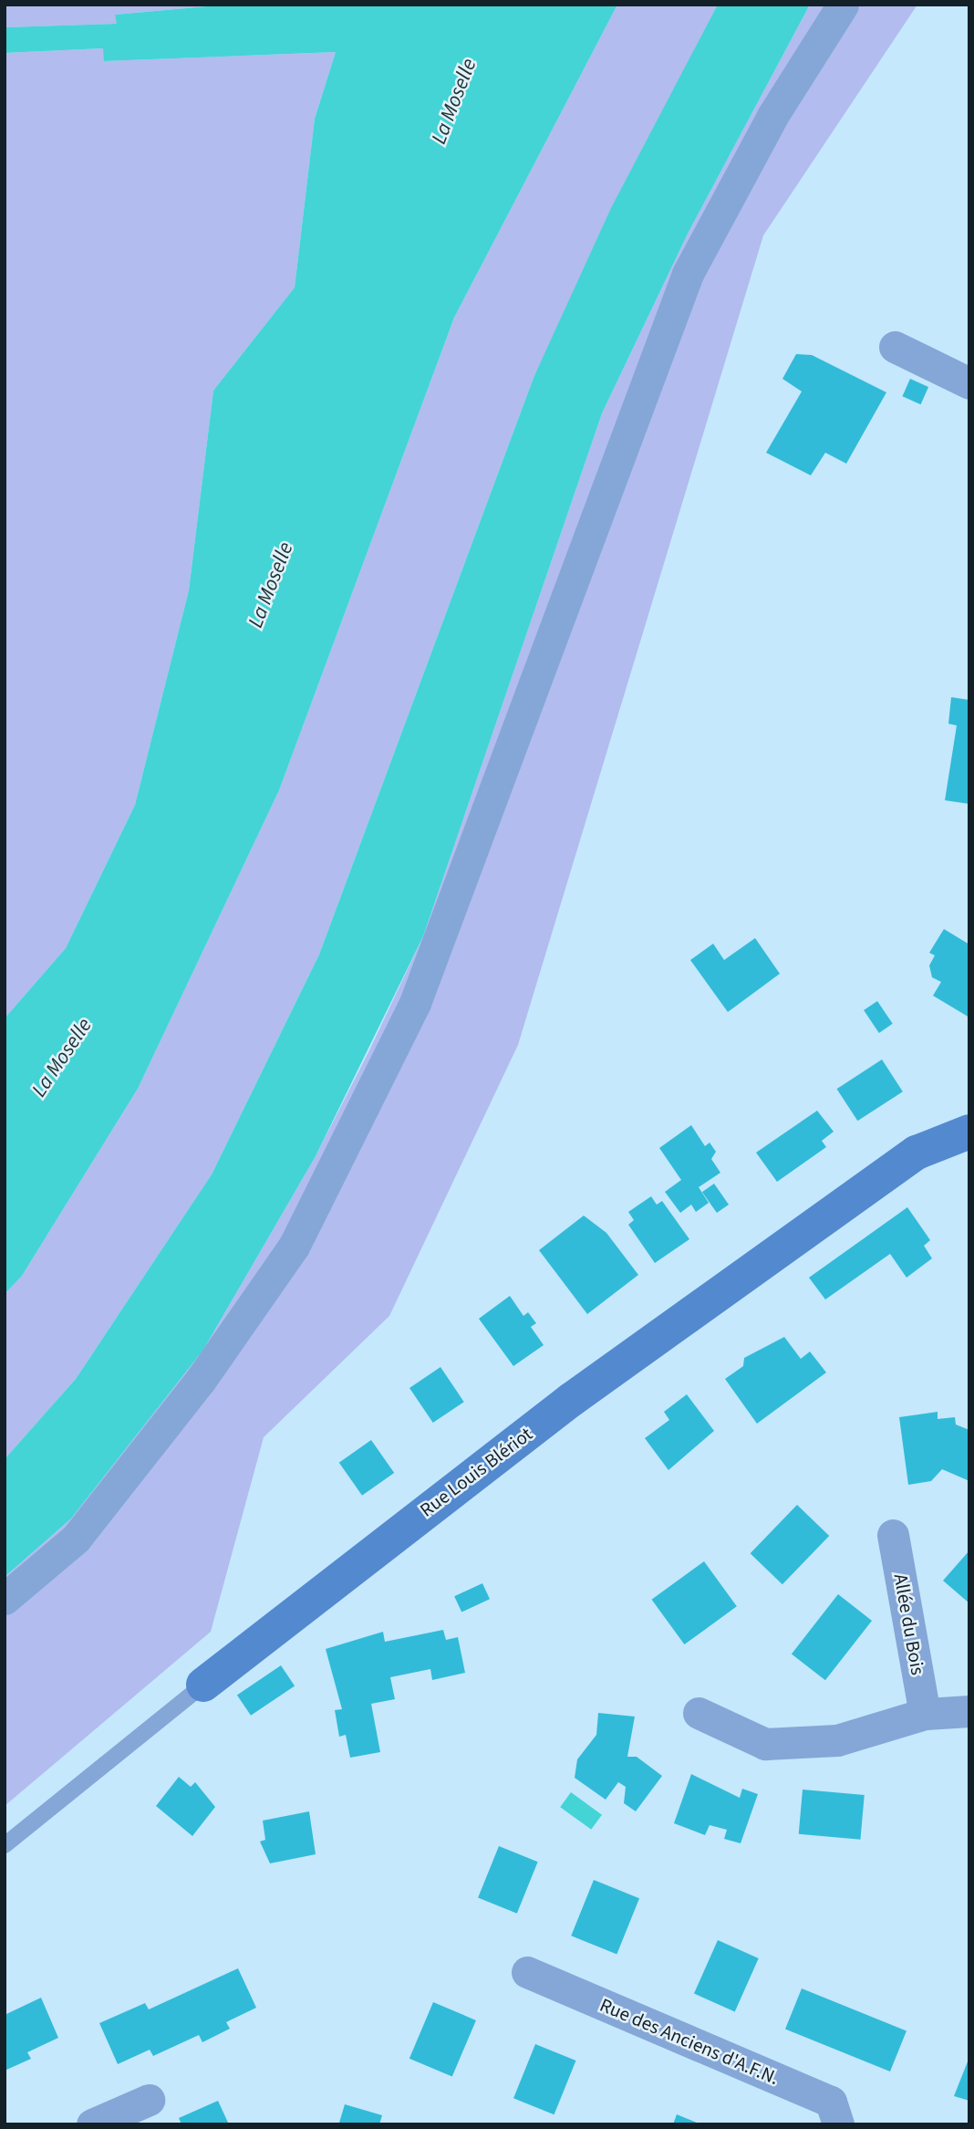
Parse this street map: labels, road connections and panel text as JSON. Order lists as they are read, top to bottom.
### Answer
{
  "streets": {
    "street": ["Rue Louis Blériot", "Allée du Bois", "Rue des Anciens d'A.F.N."]
  },
  "water": ["La Moselle"]
}
